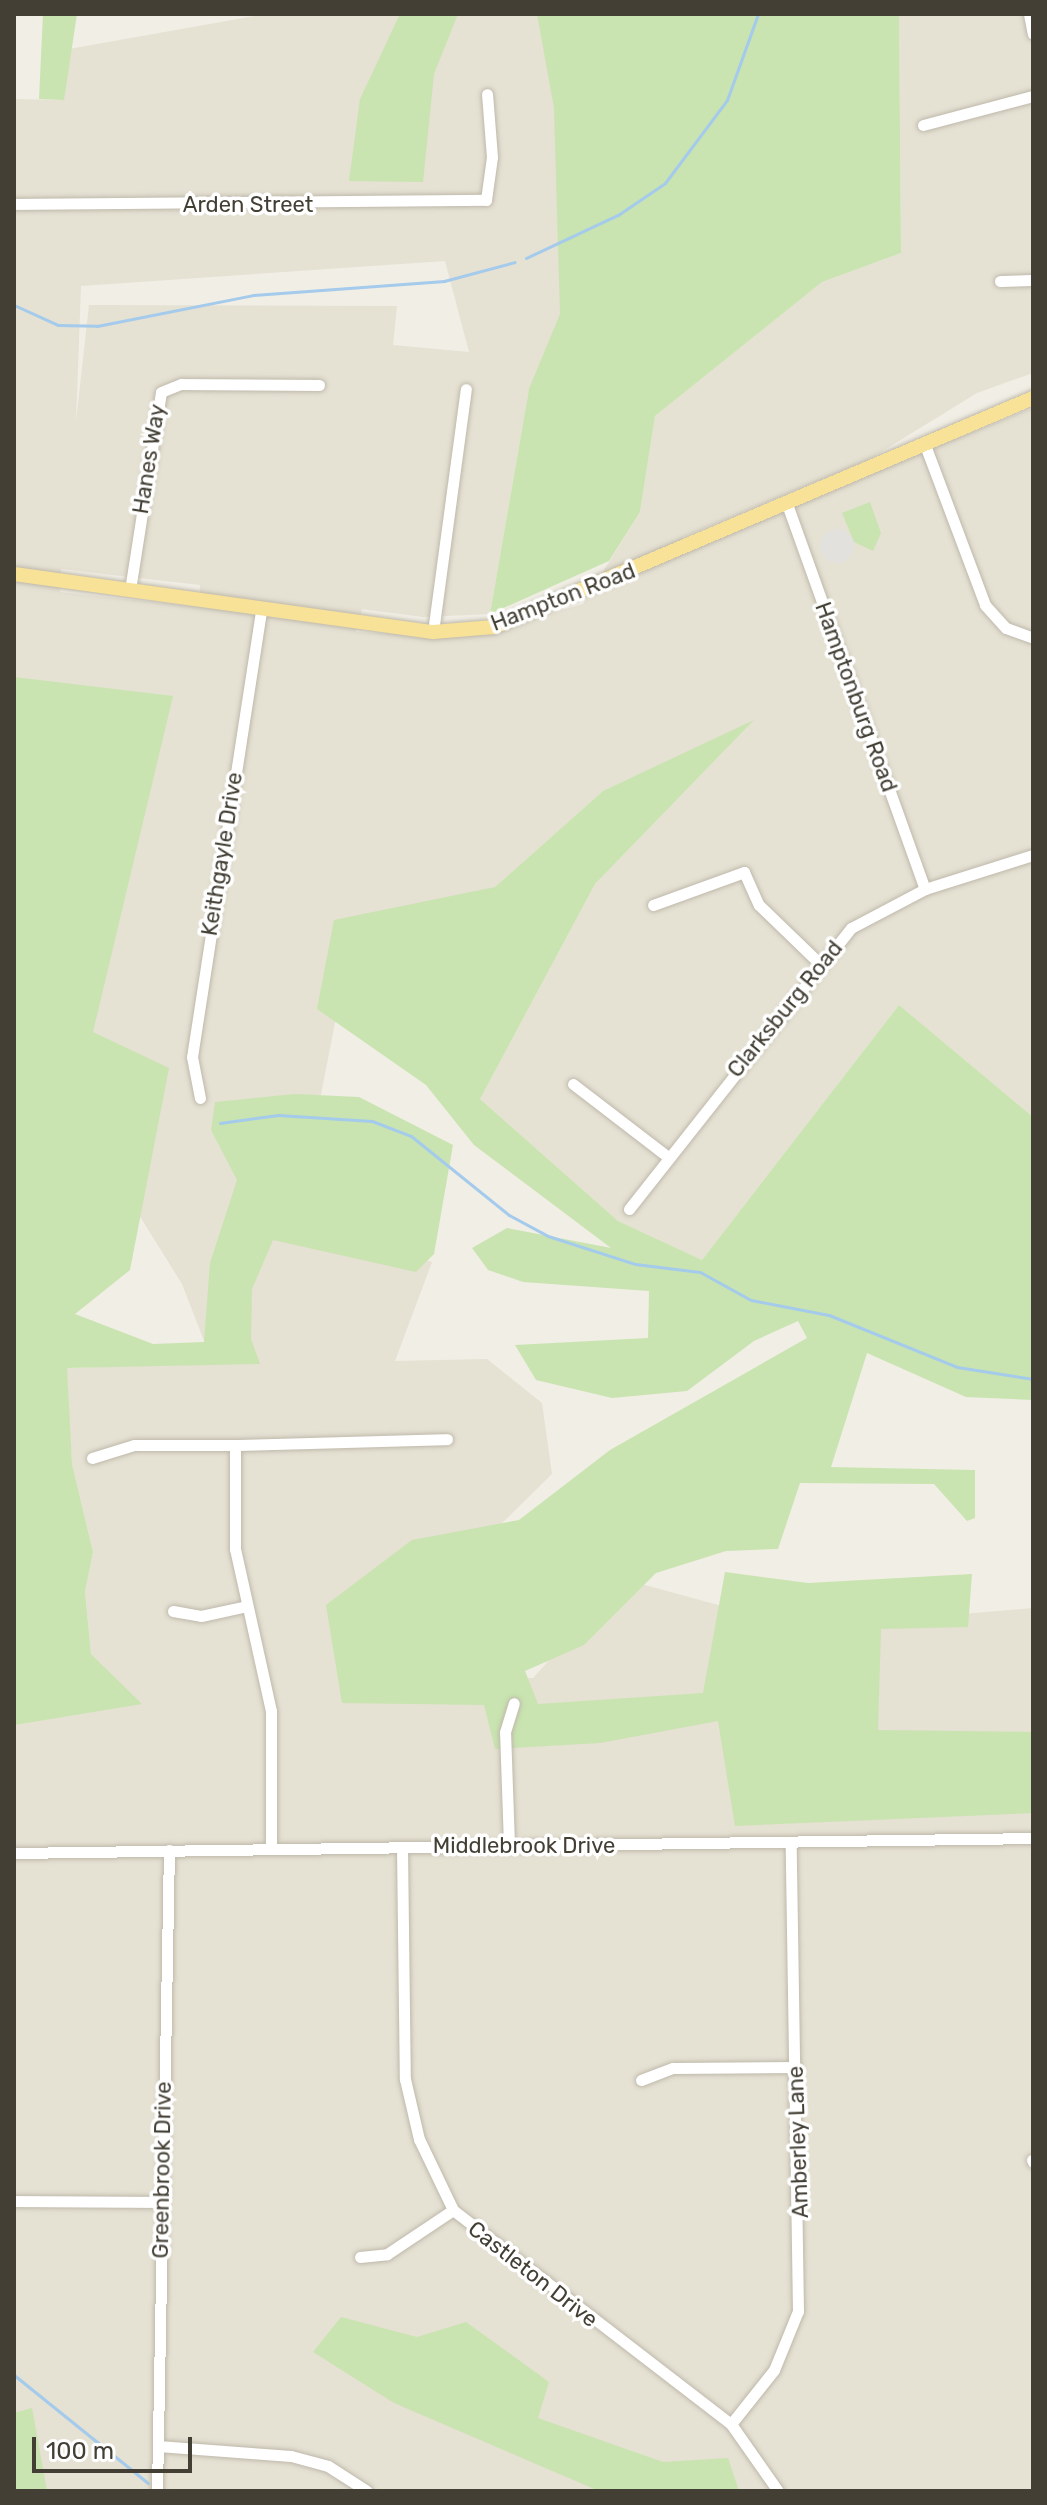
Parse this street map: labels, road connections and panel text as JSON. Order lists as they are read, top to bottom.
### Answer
{
  "streets": {
    "main road": ["Hampton Road"],
    "street": [
      "Arden Street",
      "Hanes Way",
      "Hamptonburg Road",
      "Keithgayle Drive",
      "Clarksburg Road",
      "Middlebrook Drive",
      "Amberley Lane",
      "Greenbrook Drive",
      "Castleton Drive"
    ]
  },
  "crossings": [
    ["Hanes Way", "Hampton Road"],
    ["Hampton Road", "Hamptonburg Road"],
    ["Hampton Road", "Keithgayle Drive"],
    ["Hamptonburg Road", "Clarksburg Road"],
    ["Middlebrook Drive", "Amberley Lane"],
    ["Middlebrook Drive", "Greenbrook Drive"],
    ["Middlebrook Drive", "Castleton Drive"],
    ["Amberley Lane", "Castleton Drive"]
  ],
  "scale_bar": "100 m"
}
